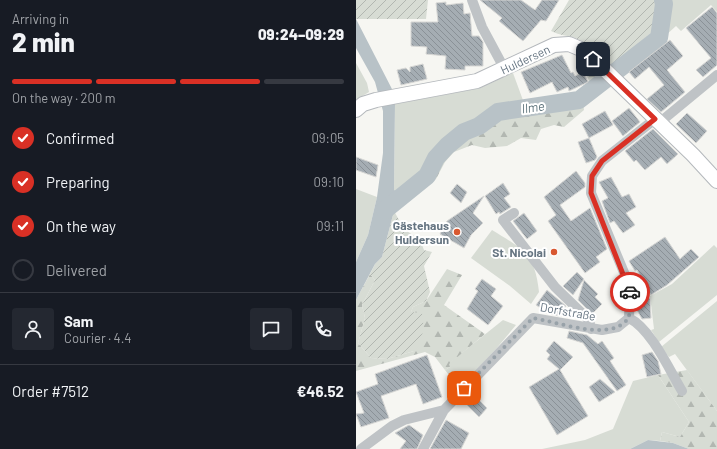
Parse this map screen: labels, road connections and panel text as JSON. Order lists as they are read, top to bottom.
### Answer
{
  "streets": {
    "street": ["Huldersen", "Dorfstraße"]
  },
  "water": ["Ilme"],
  "places": ["Gästehaus Huldersun", "St. Nicolai"],
  "page": {
    "heading": ["2 min", "Arriving in", "09:24–09:29"],
    "panel": [
      "Sam",
      "Courier · 4.4",
      "Order #7512",
      "€46.52"
    ],
    "bar": "On the way · 200 m",
    "list": [
      ["Confirmed", "09:05"],
      ["Preparing", "09:10"],
      ["On the way", "09:11"],
      "Delivered"
    ]
  }
}
